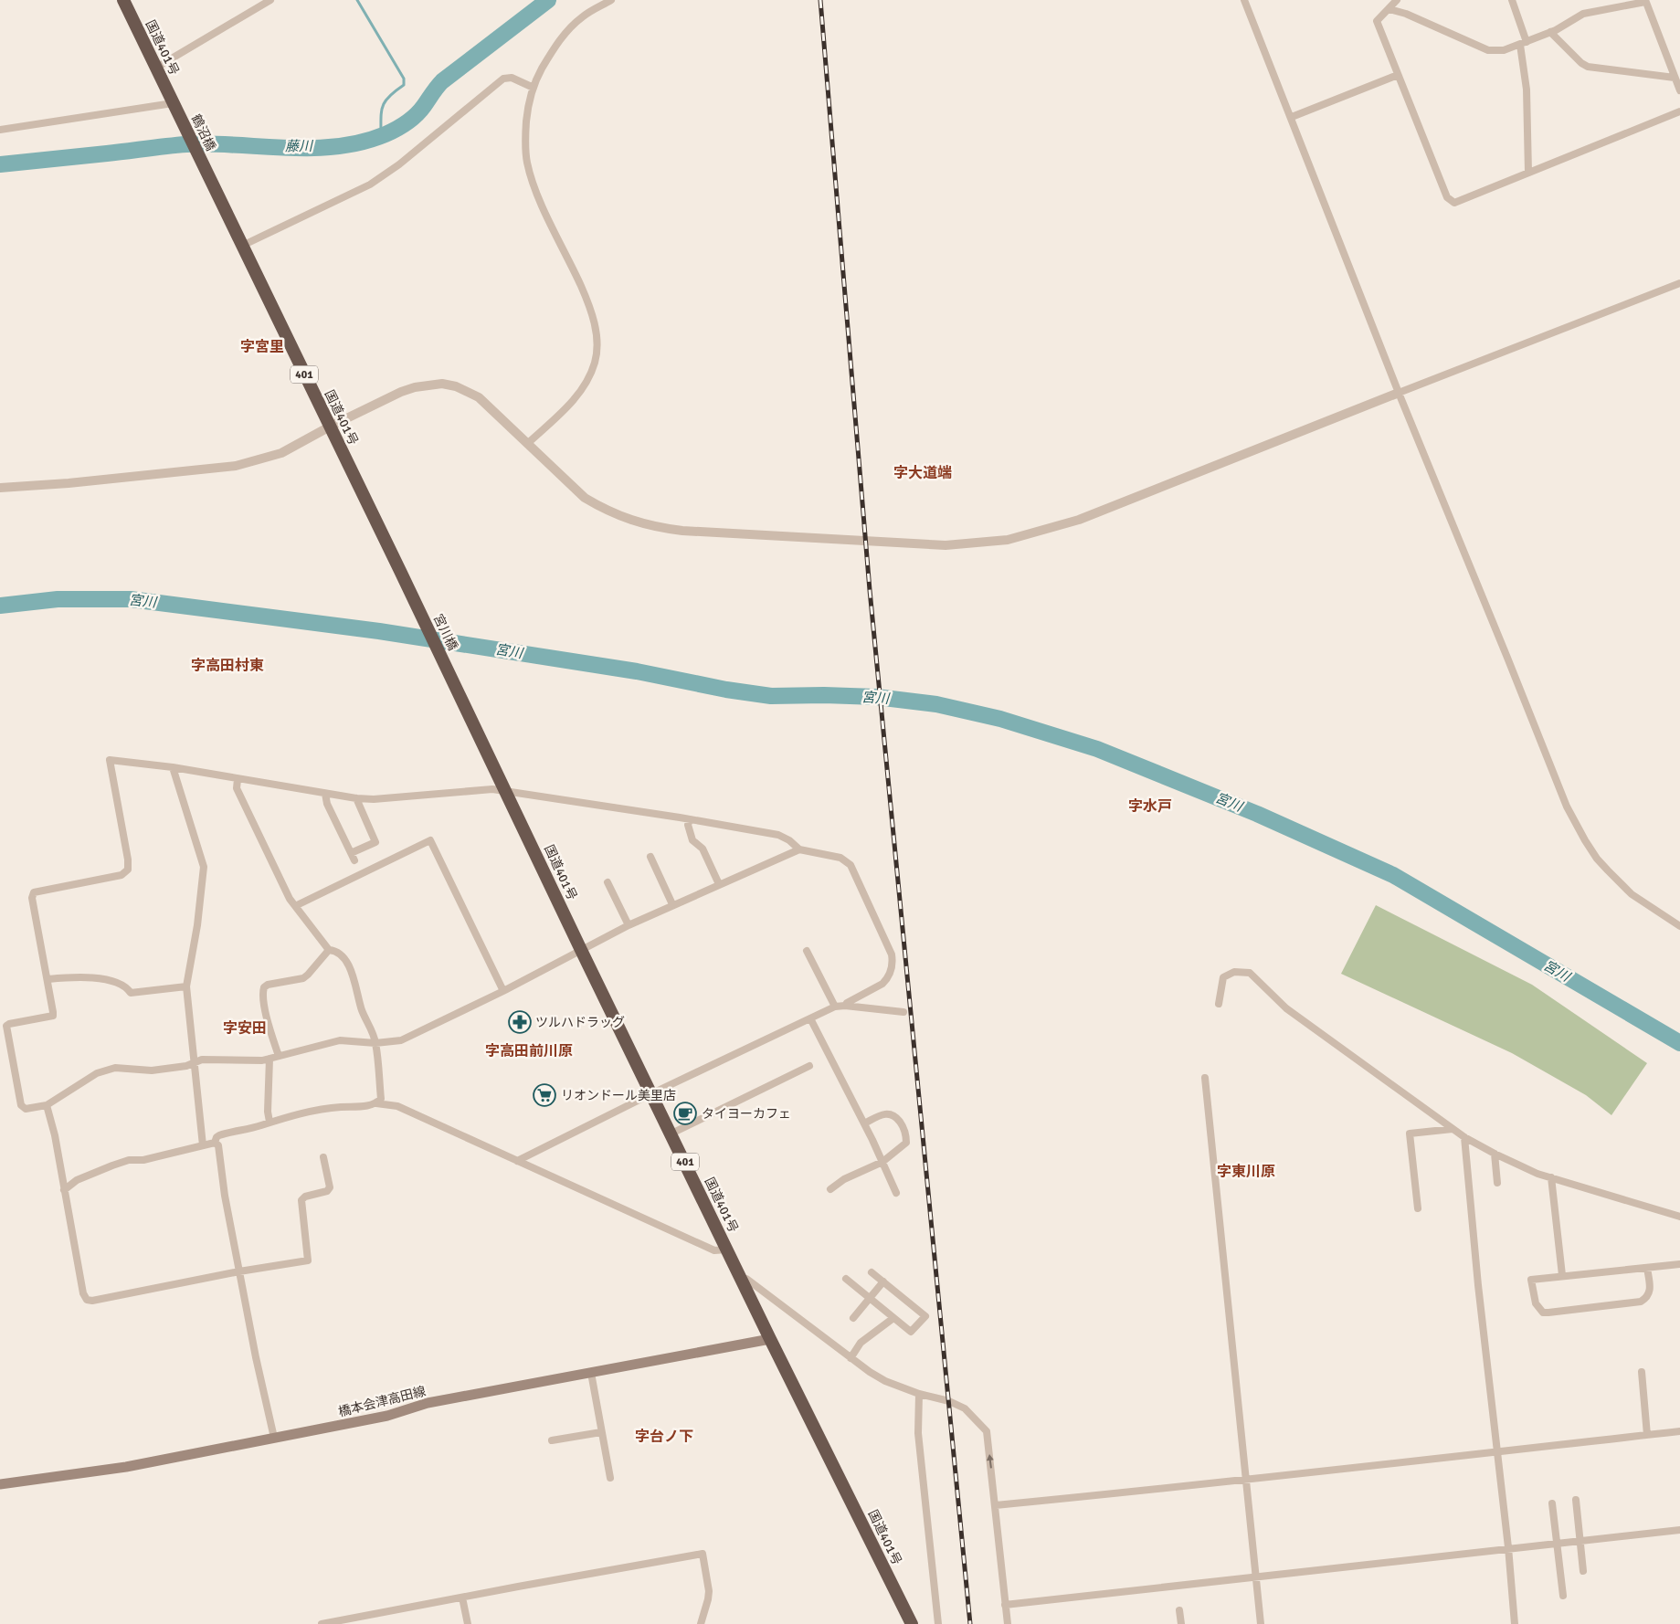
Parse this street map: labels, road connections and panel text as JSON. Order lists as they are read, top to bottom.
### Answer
{
  "streets": {
    "highway": [
      "国道401号",
      "鶴沼橋",
      "401",
      "宮川橋"
    ],
    "main road": ["橋本会津高田線"]
  },
  "crossings": [
    ["国道401号", "鶴沼橋"],
    ["国道401号", "宮川橋"],
    ["国道401号", "橋本会津高田線"]
  ],
  "districts": [
    "字宮里",
    "字大道端",
    "字高田村東",
    "字水戸",
    "字安田",
    "字高田前川原",
    "字東川原",
    "字台ノ下"
  ],
  "water": ["藤川", "宮川"],
  "places": {
    "pharmacy": ["ツルハドラッグ"],
    "supermarket": ["リオンドール美里店"],
    "cafe": ["タイヨーカフェ"]
  }
}
